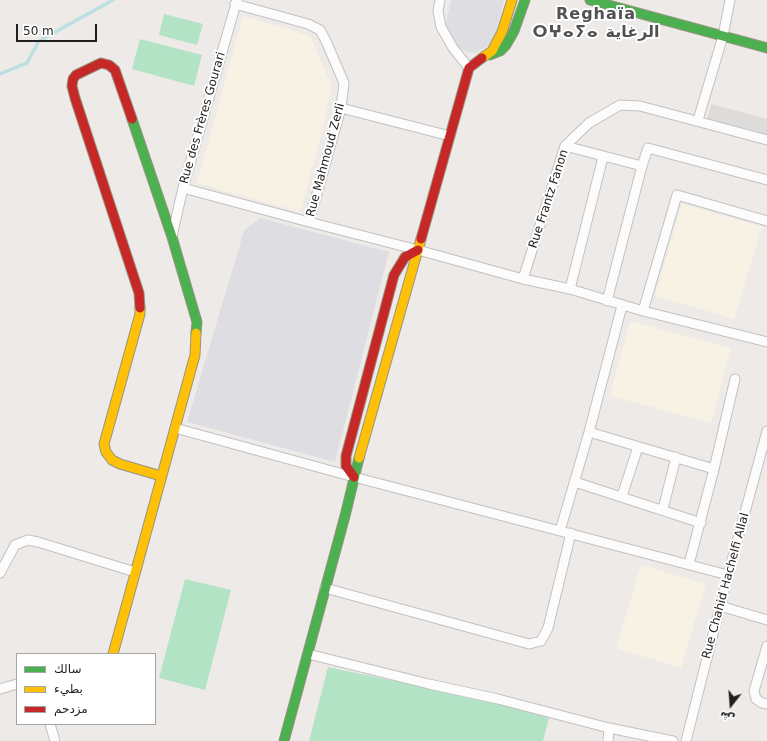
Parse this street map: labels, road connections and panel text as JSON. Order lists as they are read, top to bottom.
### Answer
{
  "streets": {
    "street": [
      "Rue des Frères Gourari",
      "Rue Mahmoud Zerli",
      "Rue Frantz Fanon",
      "Rue Chahid Hachelfi Allal"
    ]
  },
  "crossings": [
    ["Rue des Frères Gourari", "Rue Mahmoud Zerli"],
    ["Rue Mahmoud Zerli", "Rue Frantz Fanon"]
  ],
  "districts": ["Reghaïa ⵔⵖⴰⵢⴰ الرغاية"],
  "legend": ["سالك", "بطيء", "مزدحم"],
  "scale_bar": "50 m",
  "north": "bottom"
}
